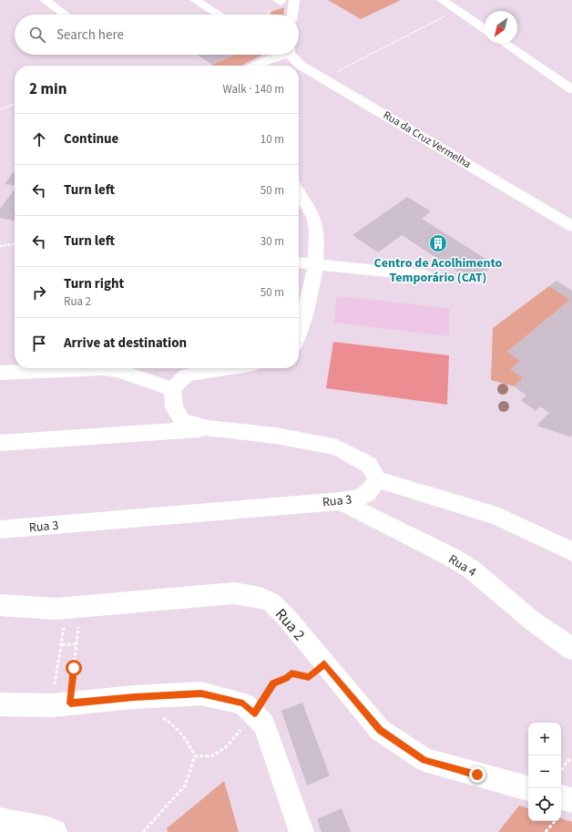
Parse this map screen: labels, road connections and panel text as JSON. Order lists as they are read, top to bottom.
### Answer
{
  "streets": {
    "street": [
      "Rua da Cruz Vermelha",
      "Rua 3",
      "Rua 4",
      "Rua 2"
    ]
  },
  "crossings": [
    ["Rua 3", "Rua 4"]
  ],
  "places": {
    "building": ["Centro de Acolhimento Temporário (CAT)"]
  },
  "north": "bottom left",
  "page": {
    "search": "Search here",
    "heading": ["2 min", "Walk · 140 m"],
    "list": [
      ["Continue", "10 m"],
      ["Turn left", "50 m"],
      ["Turn left", "30 m"],
      ["Turn right", "Rua 2", "50 m"],
      "Arrive at destination"
    ],
    "map_buttons": ["+", "−"]
  }
}
